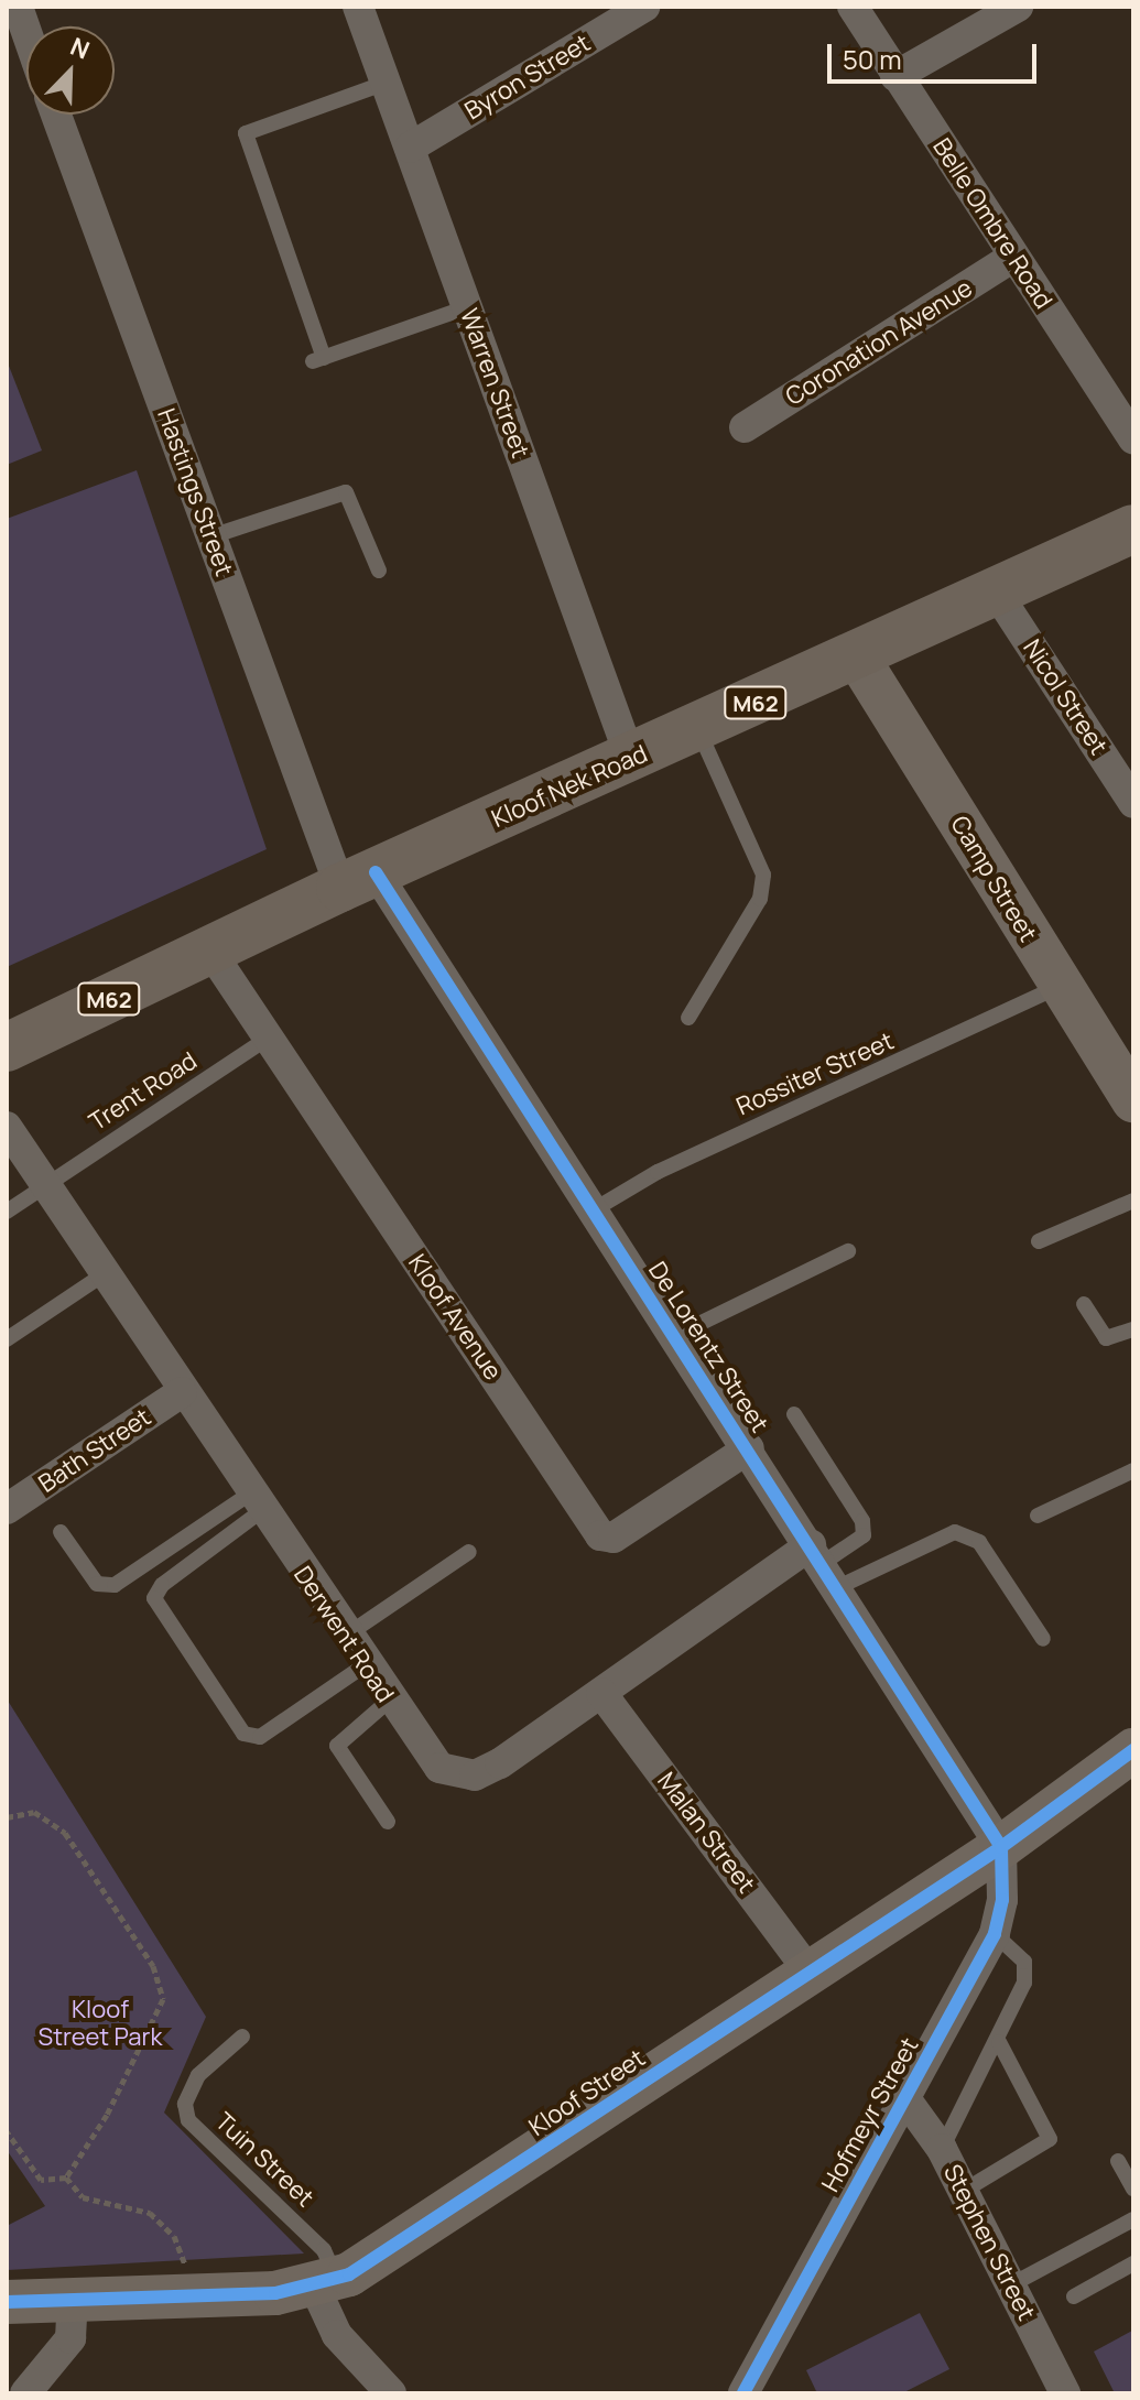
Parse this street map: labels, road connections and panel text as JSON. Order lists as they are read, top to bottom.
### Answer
{
  "streets": {
    "main road": ["M62", "Kloof Nek Road"],
    "street": [
      "Byron Street",
      "Belle Ombre Road",
      "Coronation Avenue",
      "Warren Street",
      "Hastings Street",
      "Nicol Street",
      "Camp Street",
      "Kloof Avenue",
      "De Lorentz Street",
      "Bath Street",
      "Derwent Road",
      "Malan Street",
      "Kloof Street",
      "Hofmeyr Street",
      "Stephen Street"
    ],
    "lane": ["Rossiter Street", "Trent Road", "Tuin Street"]
  },
  "crossings": [
    ["Byron Street", "Warren Street"],
    ["Belle Ombre Road", "Coronation Avenue"],
    ["Warren Street", "Kloof Nek Road"],
    ["Hastings Street", "Kloof Nek Road"],
    ["Hastings Street", "De Lorentz Street"],
    ["Nicol Street", "Kloof Nek Road"],
    ["Kloof Nek Road", "Camp Street"],
    ["Kloof Nek Road", "Kloof Avenue"],
    ["Kloof Nek Road", "De Lorentz Street"],
    ["Camp Street", "Rossiter Street"],
    ["Rossiter Street", "De Lorentz Street"],
    ["Trent Road", "Kloof Avenue"],
    ["Trent Road", "Derwent Road"],
    ["Kloof Avenue", "De Lorentz Street"],
    ["De Lorentz Street", "Derwent Road"],
    ["De Lorentz Street", "Kloof Street"],
    ["De Lorentz Street", "Hofmeyr Street"],
    ["Bath Street", "Derwent Road"],
    ["Derwent Road", "Malan Street"],
    ["Malan Street", "Kloof Street"],
    ["Kloof Street", "Hofmeyr Street"],
    ["Kloof Street", "Tuin Street"],
    ["Hofmeyr Street", "Stephen Street"]
  ],
  "parks": ["Kloof Street Park"],
  "scale_bar": "50 m",
  "north": "top right"
}
